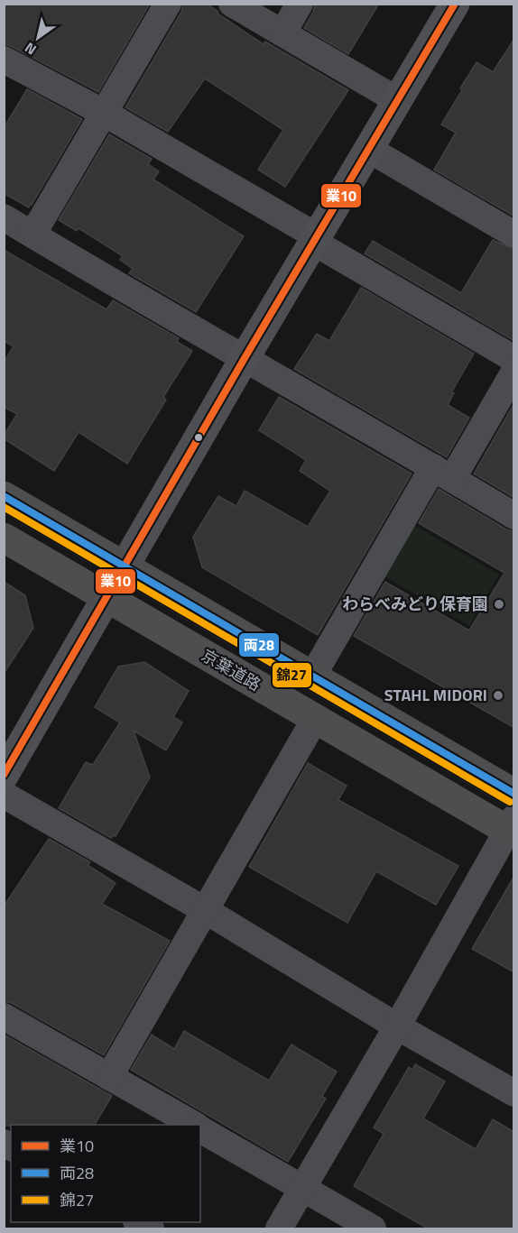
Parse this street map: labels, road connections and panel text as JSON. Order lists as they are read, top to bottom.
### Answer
{
  "streets": {
    "highway": ["京葉道路"]
  },
  "places": ["わらべみどり保育園", "STAHL MIDORI"],
  "lines": ["transit line 業10", "transit line 両28", "transit line 錦27"],
  "legend": ["業10", "両28", "錦27"],
  "north": "bottom left"
}
